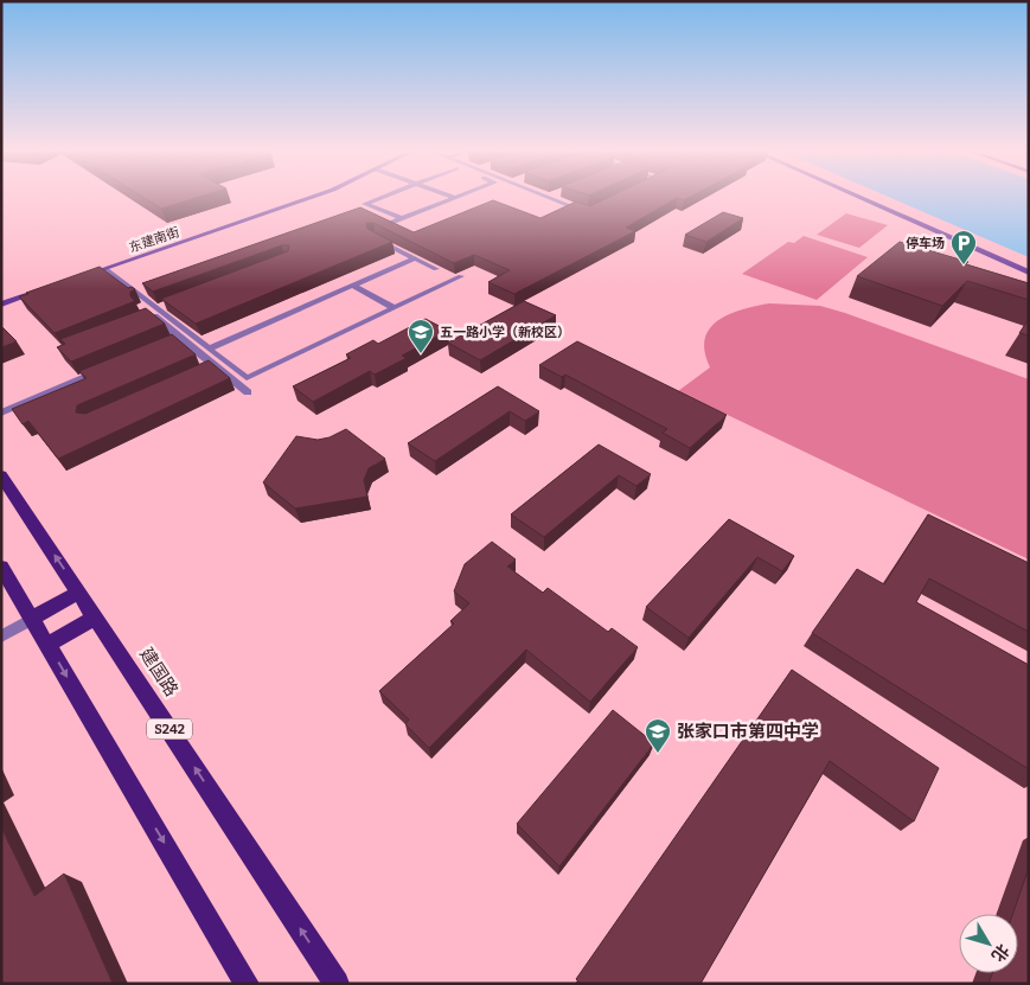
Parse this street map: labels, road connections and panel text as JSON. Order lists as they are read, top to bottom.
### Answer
{
  "streets": {
    "main road": ["东建南街", "建国路", "S242"]
  },
  "places": {
    "parking": ["停车场"],
    "school or university": ["五一路小学（新校区）", "张家口市第四中学"]
  },
  "north": "bottom right"
}
